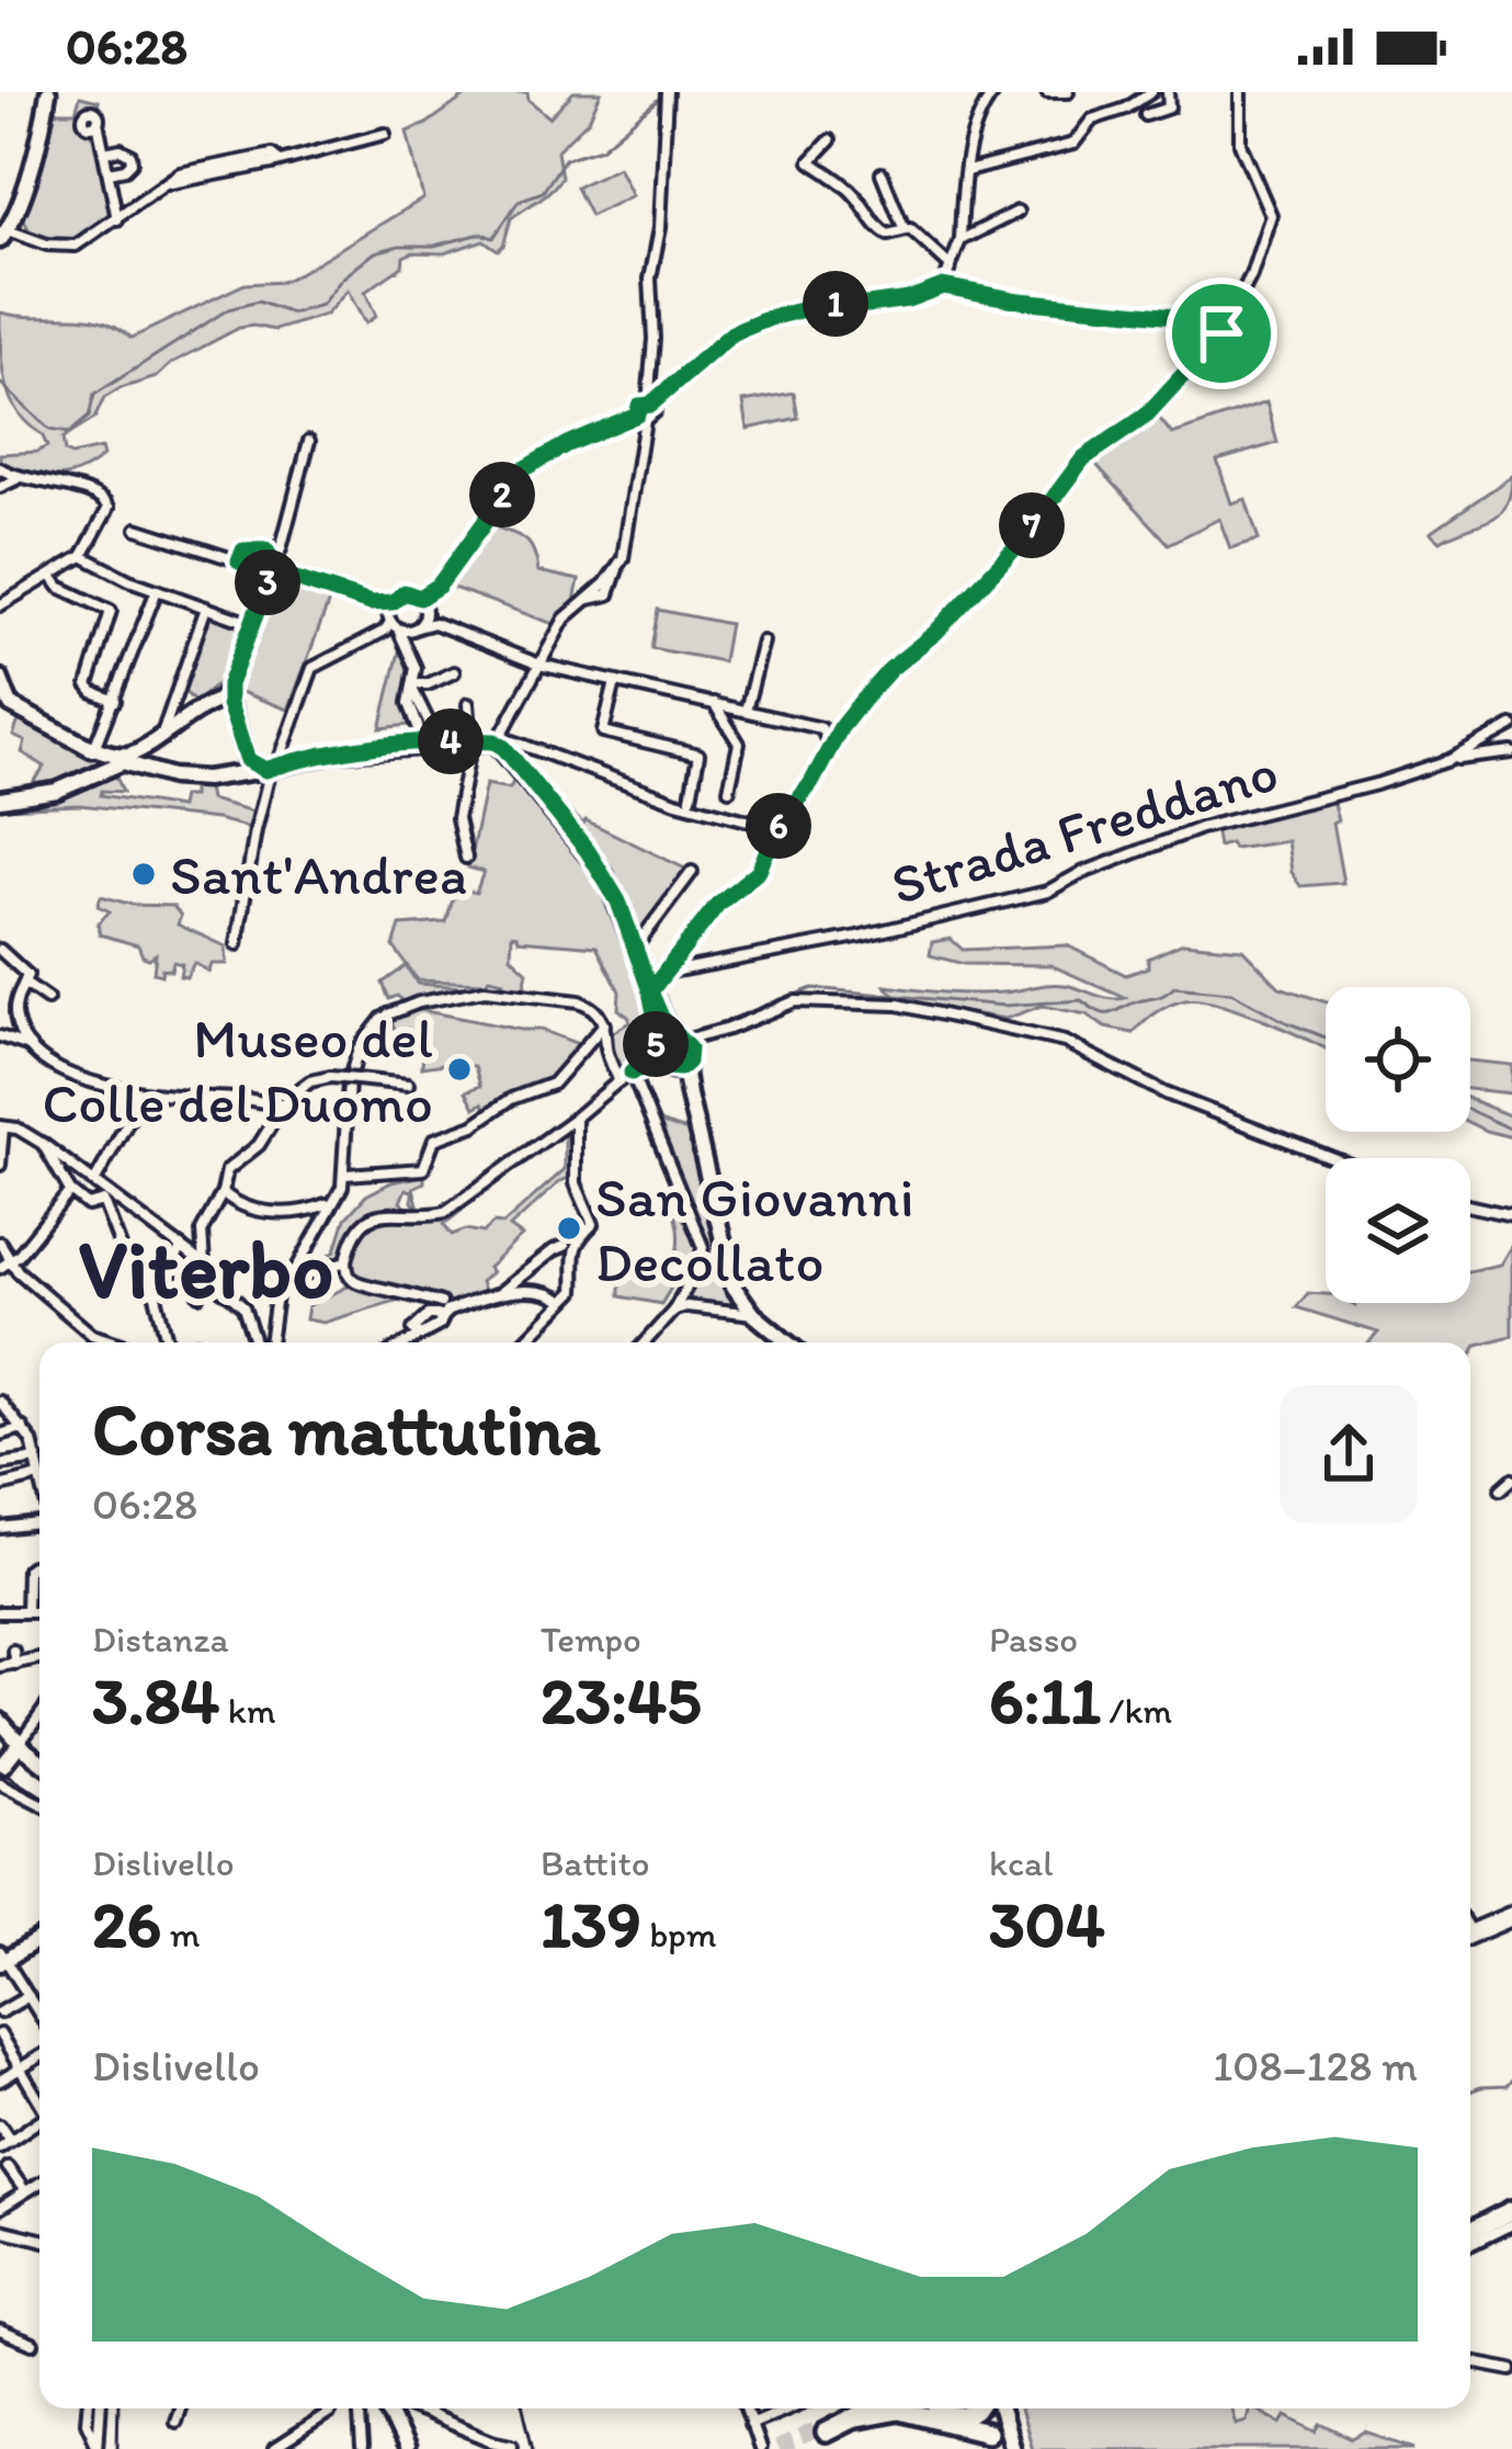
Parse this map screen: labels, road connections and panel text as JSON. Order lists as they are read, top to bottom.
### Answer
{
  "streets": {
    "street": ["Strada Freddano"]
  },
  "districts": ["Viterbo"],
  "places": ["Sant'Andrea", "Museo del Colle del Duomo", "San Giovanni Decollato"],
  "page": {
    "status": "06:28",
    "pins": [
      "1",
      "2",
      "7",
      "3",
      "4",
      "6",
      "5"
    ],
    "heading": ["Corsa mattutina", "06:28"],
    "stats": [
      ["Distanza", "3.84 km"],
      ["Tempo", "23:45"],
      ["Passo", "6:11 /km"],
      ["Dislivello", "26 m"],
      ["Battito", "139 bpm"],
      ["kcal", "304"]
    ],
    "chart": ["Dislivello", "108–128 m"]
  }
}
